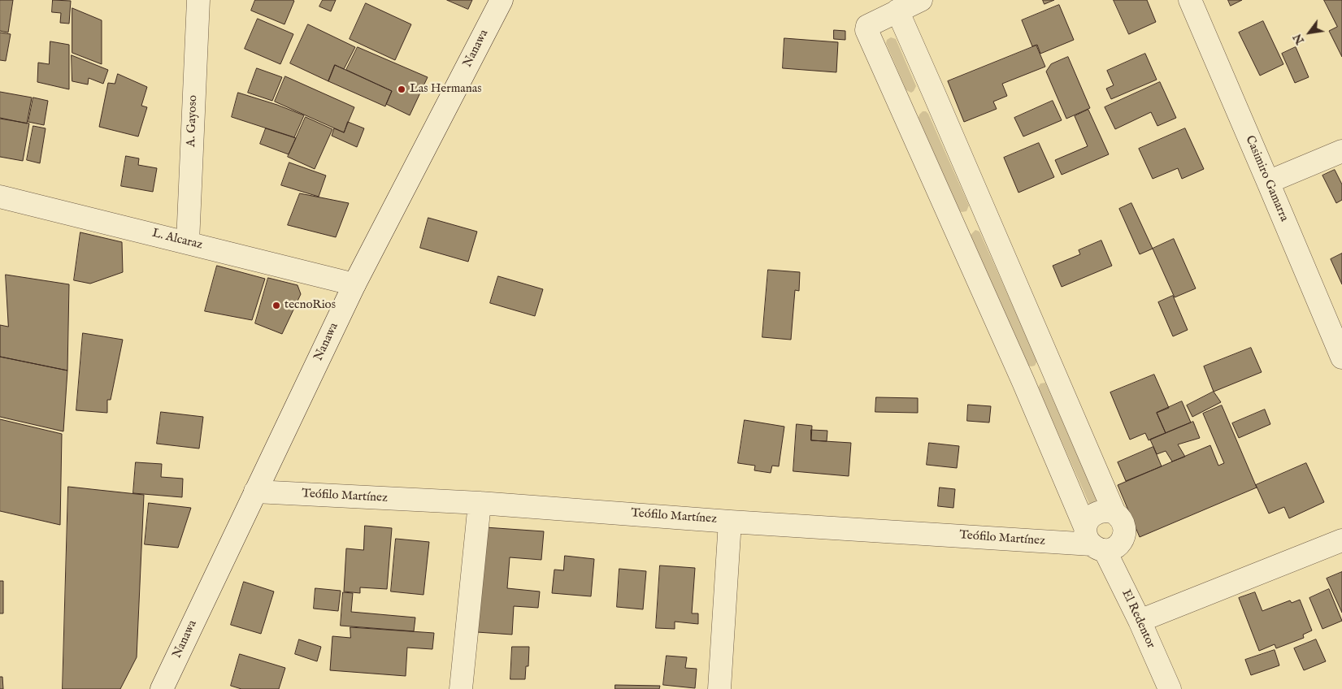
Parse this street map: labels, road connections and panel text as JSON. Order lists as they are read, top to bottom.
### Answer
{
  "streets": {
    "street": [
      "Nanawa",
      "A. Gayoso",
      "Casimiro Gamarra",
      "L. Alcaraz",
      "Teófilo Martínez",
      "El Redentor"
    ]
  },
  "crossings": [
    ["Nanawa", "L. Alcaraz"],
    ["Nanawa", "Teófilo Martínez"],
    ["A. Gayoso", "L. Alcaraz"],
    ["Teófilo Martínez", "El Redentor"]
  ],
  "places": ["Las Hermanas", "tecnoRios"],
  "north": "bottom left"
}
